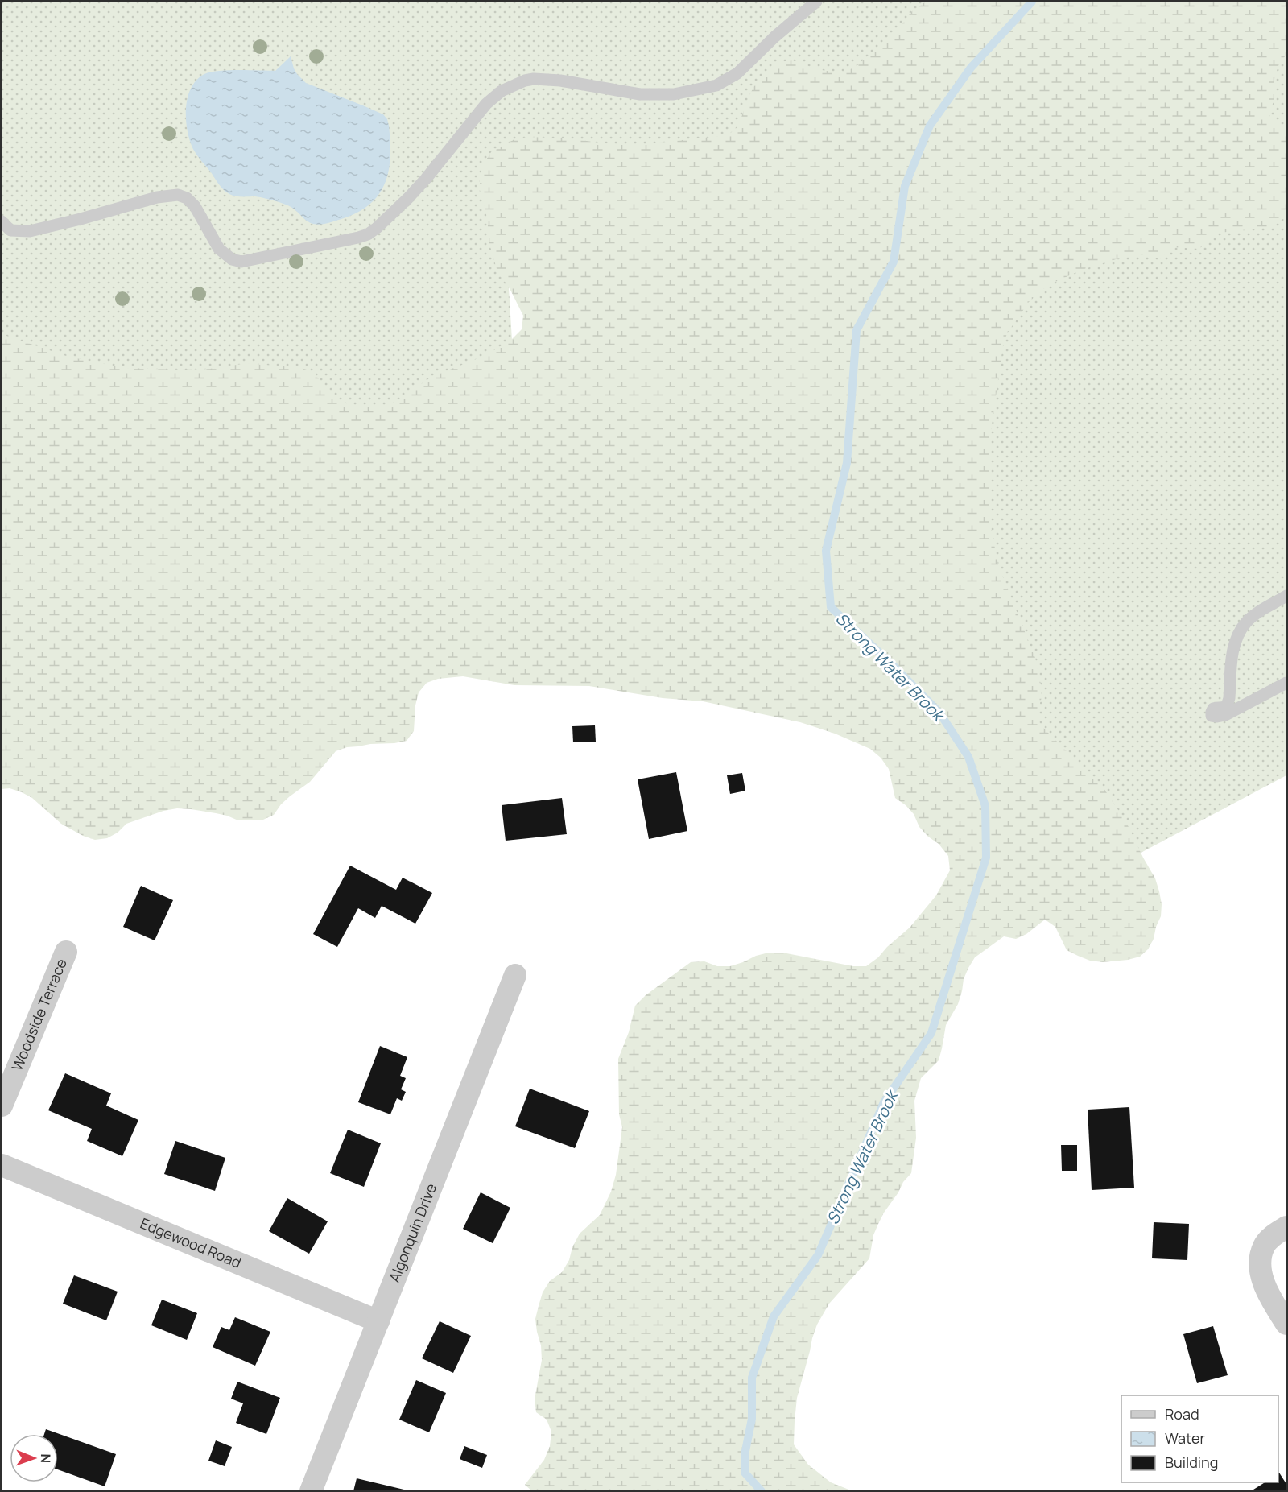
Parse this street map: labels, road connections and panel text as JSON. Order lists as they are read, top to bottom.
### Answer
{
  "streets": {
    "street": ["Woodside Terrace", "Algonquin Drive", "Edgewood Road"]
  },
  "crossings": [
    ["Algonquin Drive", "Edgewood Road"]
  ],
  "water": ["Strong Water Brook"],
  "legend": ["Road", "Water", "Building"],
  "north": "right"
}
